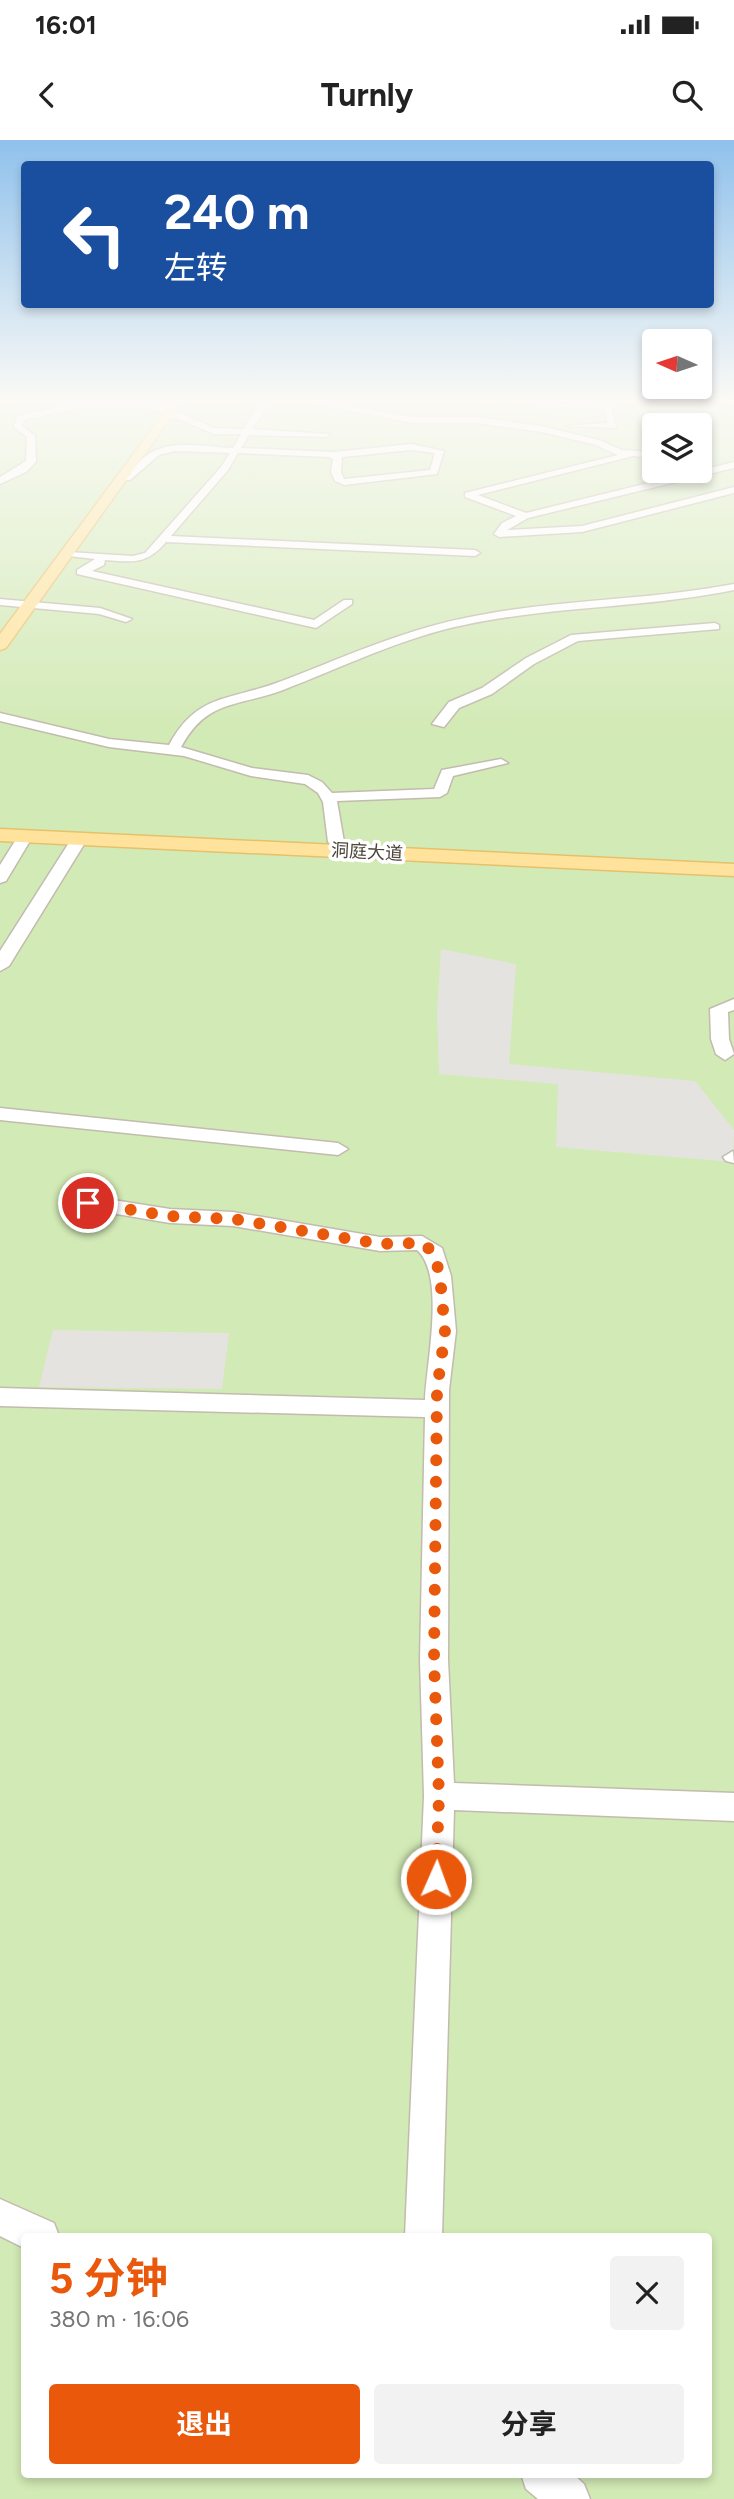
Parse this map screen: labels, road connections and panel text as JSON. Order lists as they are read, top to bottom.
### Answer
{
  "streets": {
    "main road": ["洞庭大道"]
  },
  "north": "left",
  "page": {
    "status": "16:01",
    "header": "Turnly",
    "turn": ["240 m", "左转"],
    "heading": ["5 分钟", "380 m · 16:06"],
    "buttons": ["退出", "分享"]
  }
}
